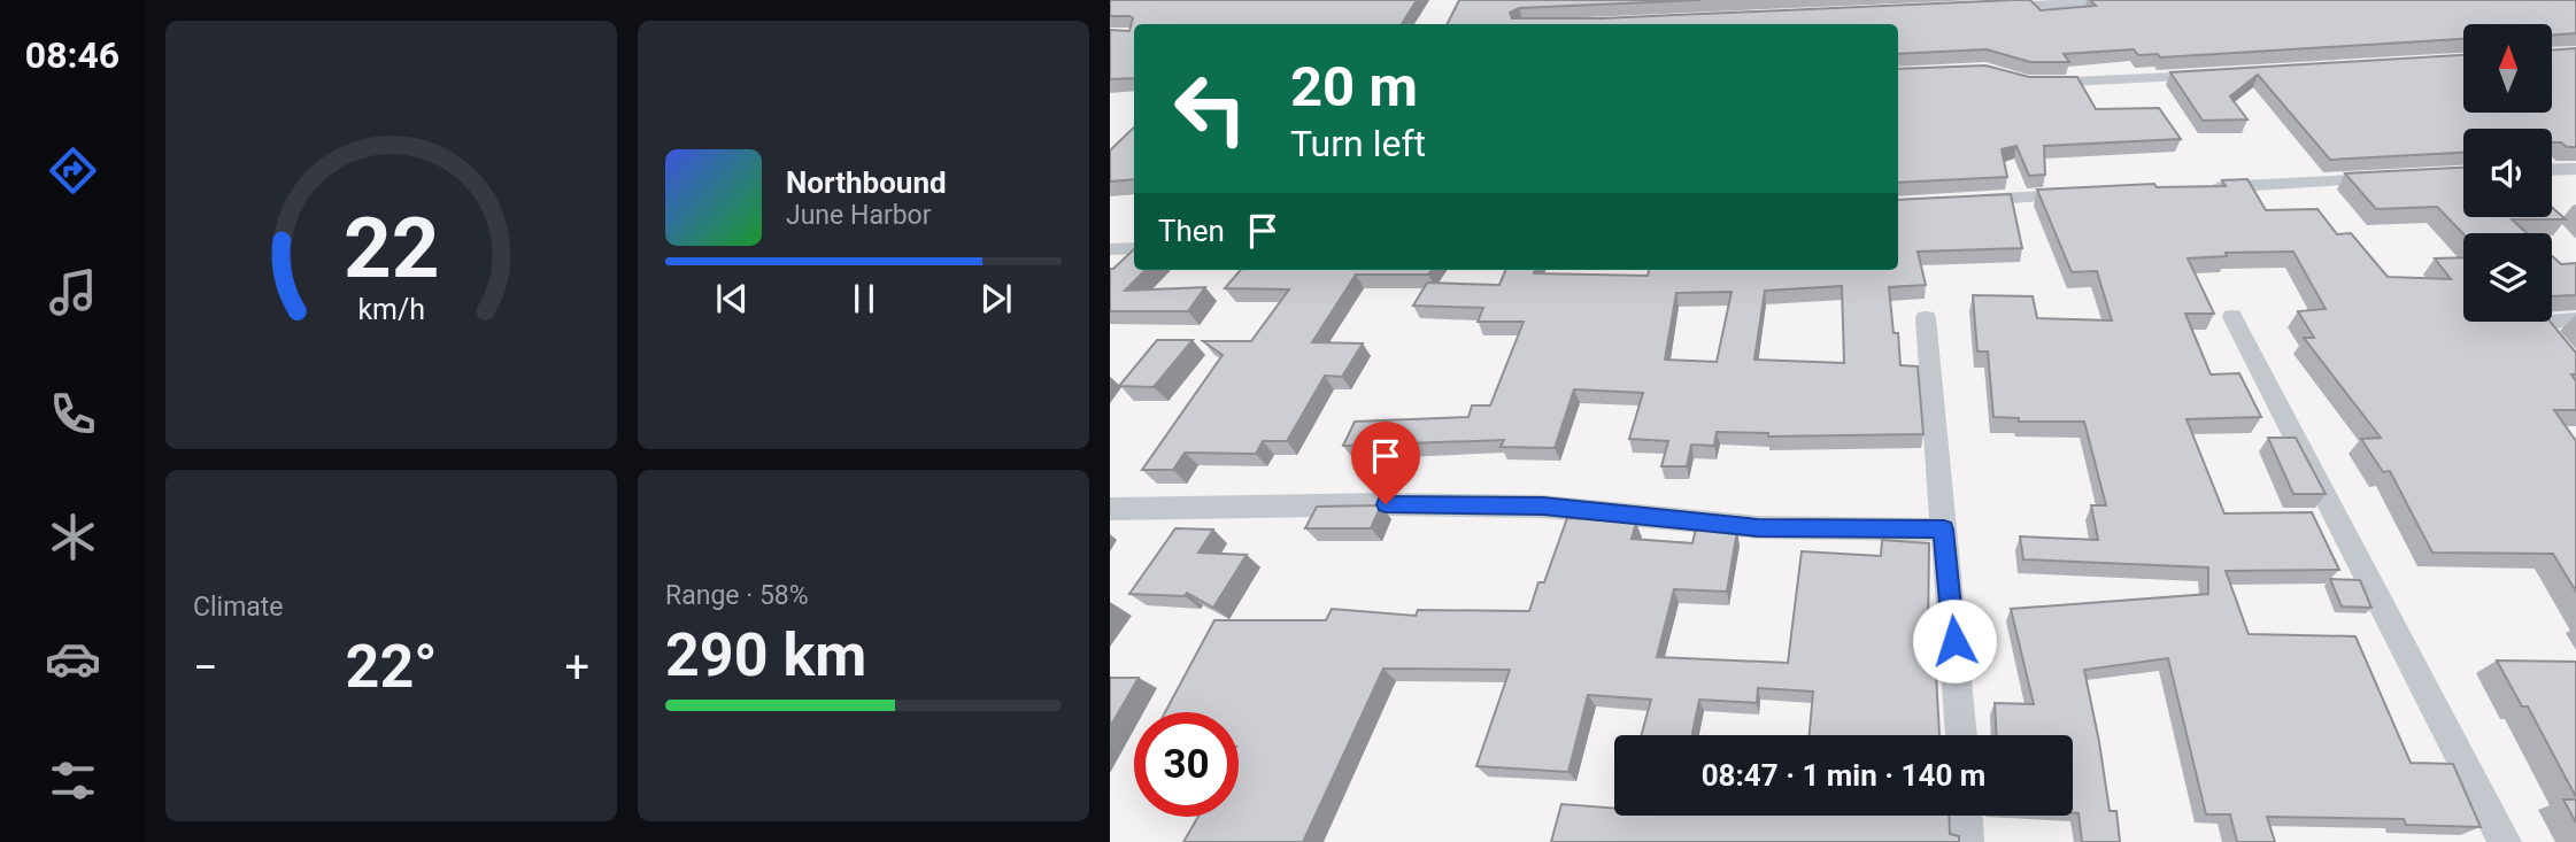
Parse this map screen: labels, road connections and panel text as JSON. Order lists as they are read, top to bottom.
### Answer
{
  "north": "top",
  "page": {
    "tabs": "08:46",
    "turn": ["20 m", "Turn left"],
    "song": ["Northbound", "June Harbor"],
    "then": "Then",
    "tile": [
      "Climate",
      ["Range · 58%", "290 km"]
    ],
    "heat": ["−", "22°", "+"],
    "limit": "30",
    "trip": "08:47 · 1 min · 140 m",
    "gauge": ["22", "km/h"]
  }
}
